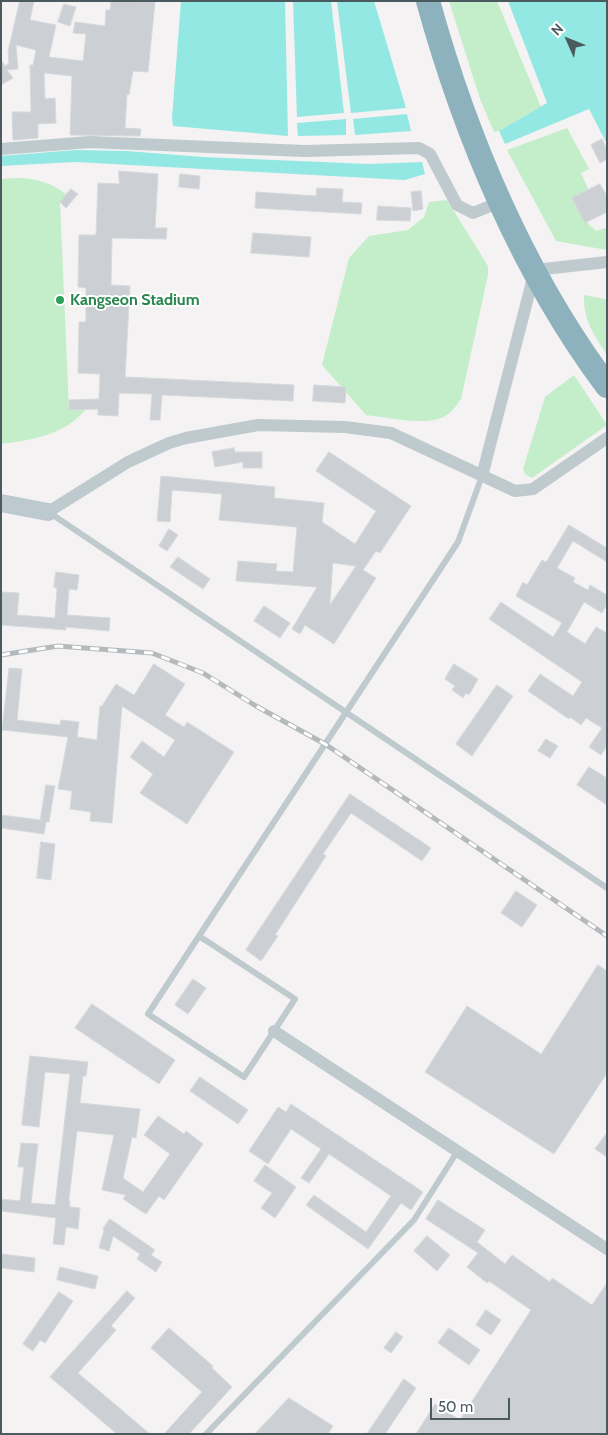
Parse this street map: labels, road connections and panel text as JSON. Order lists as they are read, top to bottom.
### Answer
{
  "places": ["Kangseon Stadium"],
  "scale_bar": "50 m",
  "north": "top left"
}
